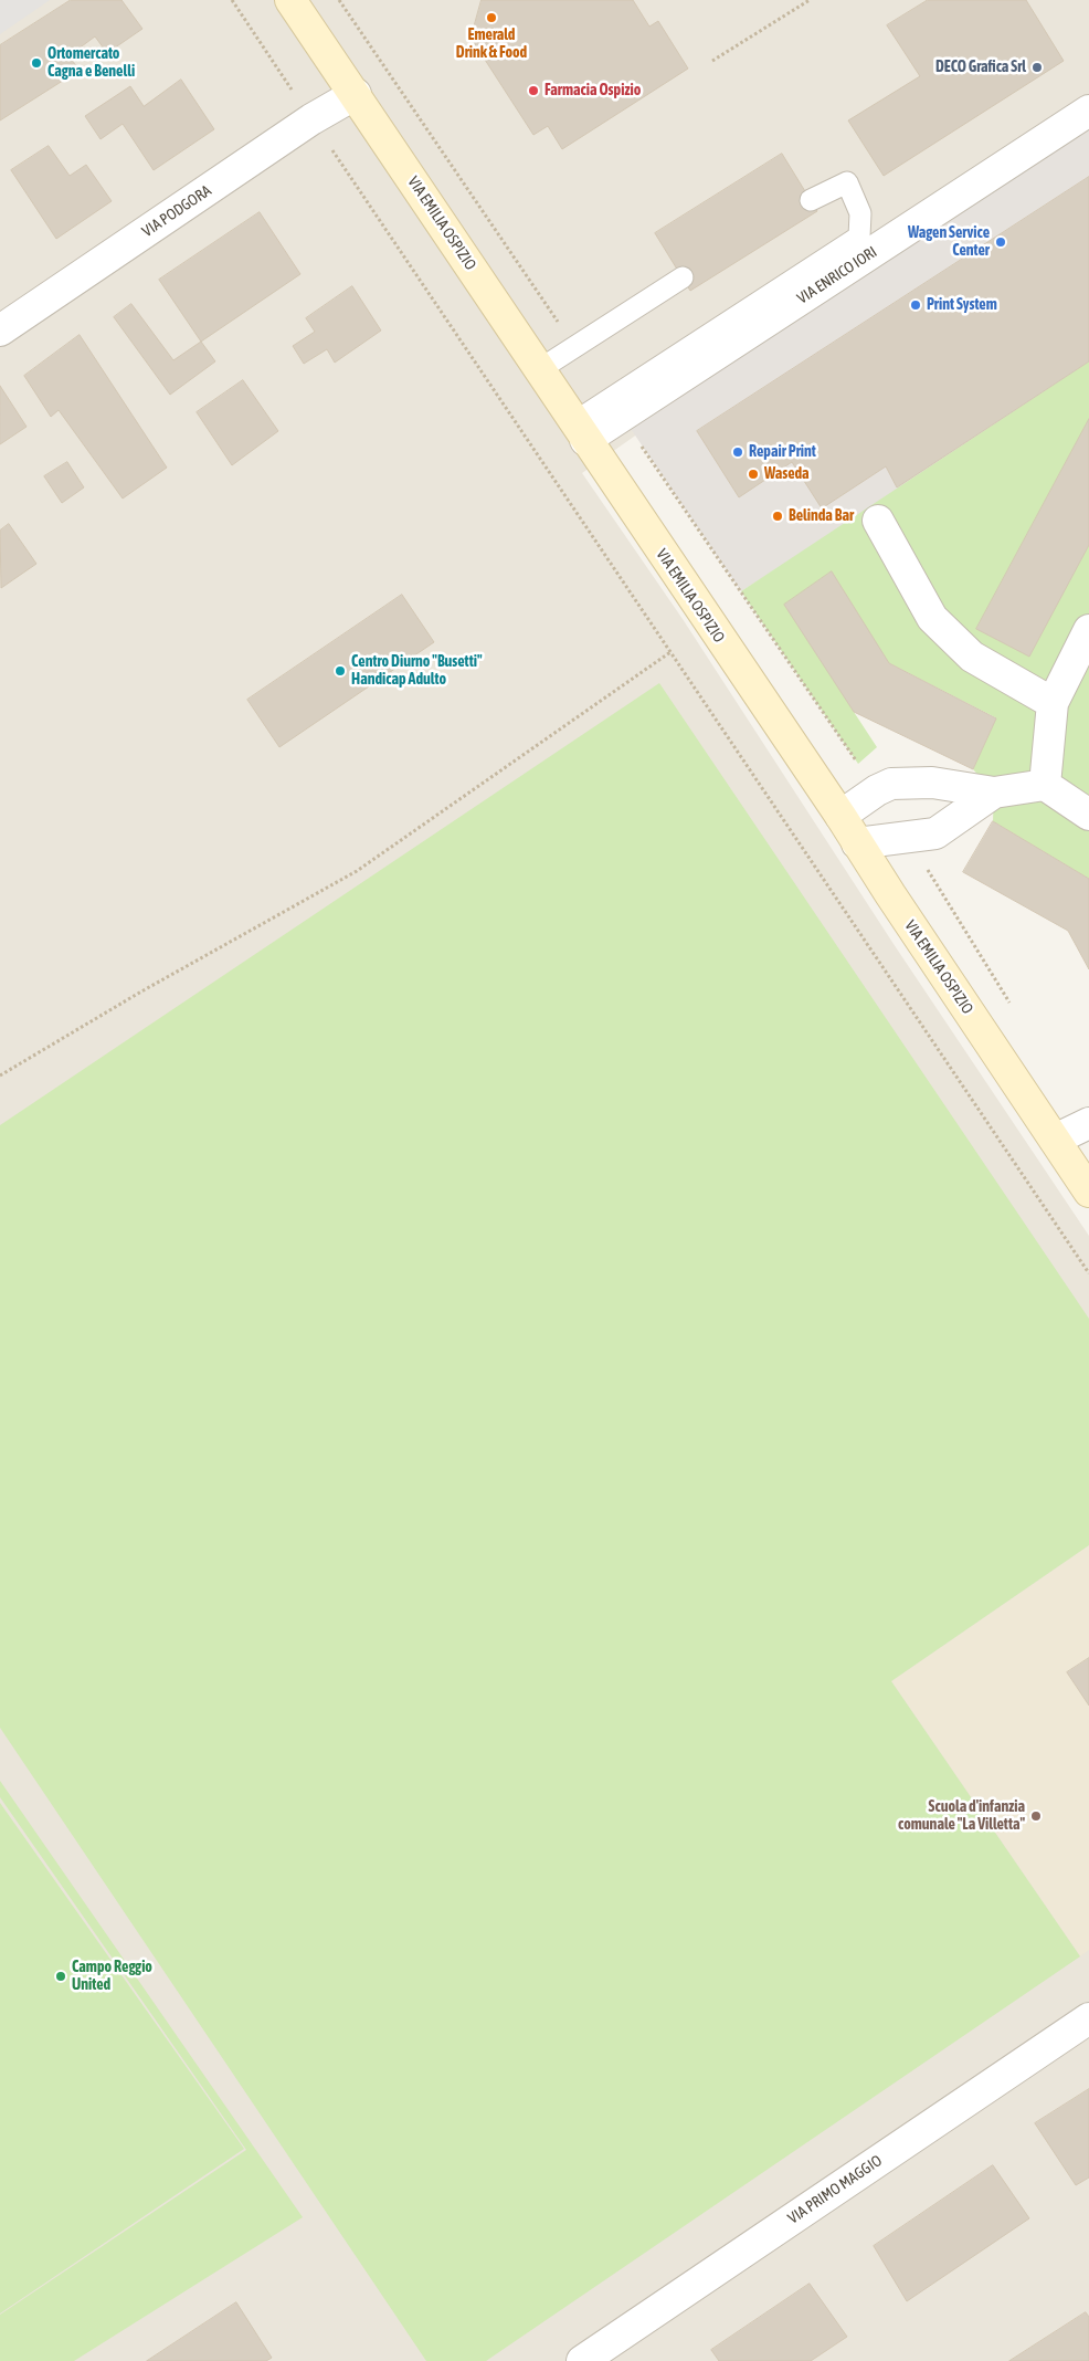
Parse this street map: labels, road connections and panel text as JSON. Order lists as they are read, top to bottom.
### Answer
{
  "streets": {
    "main road": ["VIA EMILIA OSPIZIO"],
    "street": ["VIA PODGORA", "VIA ENRICO IORI", "VIA PRIMO MAGGIO"]
  },
  "crossings": [
    ["VIA PODGORA", "VIA EMILIA OSPIZIO"],
    ["VIA EMILIA OSPIZIO", "VIA ENRICO IORI"]
  ],
  "places": [
    "Emerald Drink & Food",
    "Ortomercato Cagna e Benelli",
    "DECO Grafica Srl",
    "Farmacia Ospizio",
    "Wagen Service Center",
    "Print System",
    "Repair Print",
    "Waseda",
    "Belinda Bar",
    "Centro Diurno \"Busetti\" Handicap Adulto",
    "Scuola d'infanzia comunale \"La Villetta\"",
    "Campo Reggio United"
  ]
}
